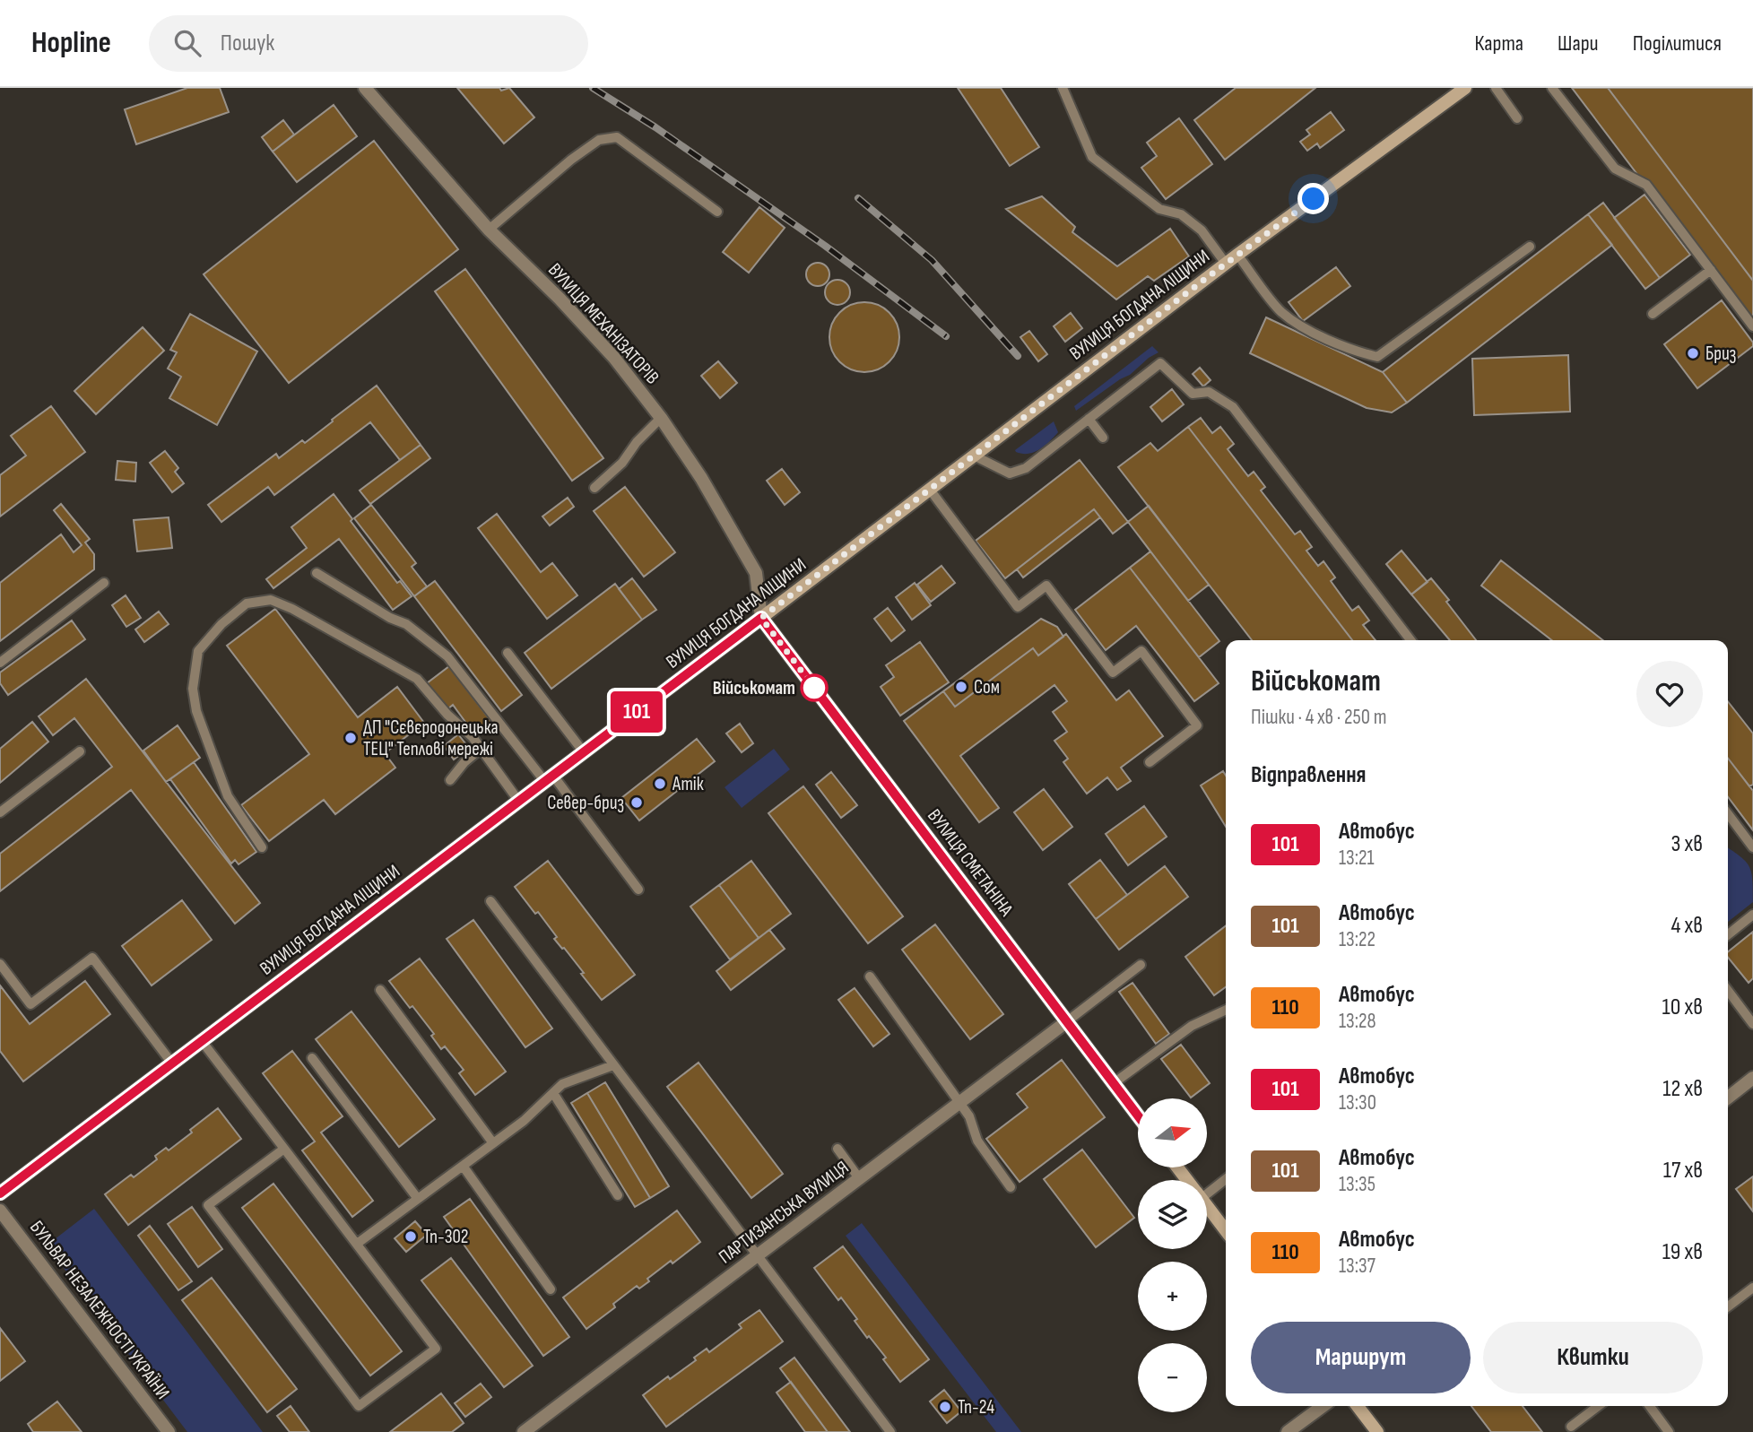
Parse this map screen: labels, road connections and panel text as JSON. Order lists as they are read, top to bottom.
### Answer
{
  "streets": {
    "main road": ["ВУЛИЦЯ БОГДАНА ЛІЩИНИ", "ВУЛИЦЯ СМЕТАНІНА"],
    "street": ["ВУЛИЦЯ МЕХАНІЗАТОРІВ", "ПАРТИЗАНСЬКА ВУЛИЦЯ", "БУЛЬВАР НЕЗАЛЕЖНОСТІ УКРАЇНИ"]
  },
  "crossings": [
    ["ВУЛИЦЯ БОГДАНА ЛІЩИНИ", "ВУЛИЦЯ МЕХАНІЗАТОРІВ"],
    ["ВУЛИЦЯ БОГДАНА ЛІЩИНИ", "ВУЛИЦЯ СМЕТАНІНА"],
    ["ВУЛИЦЯ МЕХАНІЗАТОРІВ", "ВУЛИЦЯ СМЕТАНІНА"],
    ["ВУЛИЦЯ СМЕТАНІНА", "ПАРТИЗАНСЬКА ВУЛИЦЯ"]
  ],
  "places": [
    "Бриз",
    "Сом",
    "Військомат",
    "ДП \"Сєвєродонецька ТЕЦ\" Теплові мережі",
    "Атік",
    "Север-бриз",
    "Тп-302",
    "Тп-24"
  ],
  "lines": ["bus line 101"],
  "north": "right",
  "page": {
    "header": "Hopline",
    "search": "Пошук",
    "nav": ["Карта", "Шари", "Поділитися"],
    "on_map": "101",
    "heading": [
      ["Військомат", "Пішки · 4 хв · 250 m"],
      "Відправлення"
    ],
    "list": [
      {
        "mark": "101",
        "name": "Автобус",
        "note": "13:21",
        "value": "3 хв"
      },
      {
        "mark": "101",
        "name": "Автобус",
        "note": "13:22",
        "value": "4 хв"
      },
      {
        "mark": "110",
        "name": "Автобус",
        "note": "13:28",
        "value": "10 хв"
      },
      {
        "mark": "101",
        "name": "Автобус",
        "note": "13:30",
        "value": "12 хв"
      },
      {
        "mark": "101",
        "name": "Автобус",
        "note": "13:35",
        "value": "17 хв"
      },
      {
        "mark": "110",
        "name": "Автобус",
        "note": "13:37",
        "value": "19 хв"
      }
    ],
    "map_buttons": ["+", "−"],
    "buttons": ["Маршрут", "Квитки"]
  }
}
